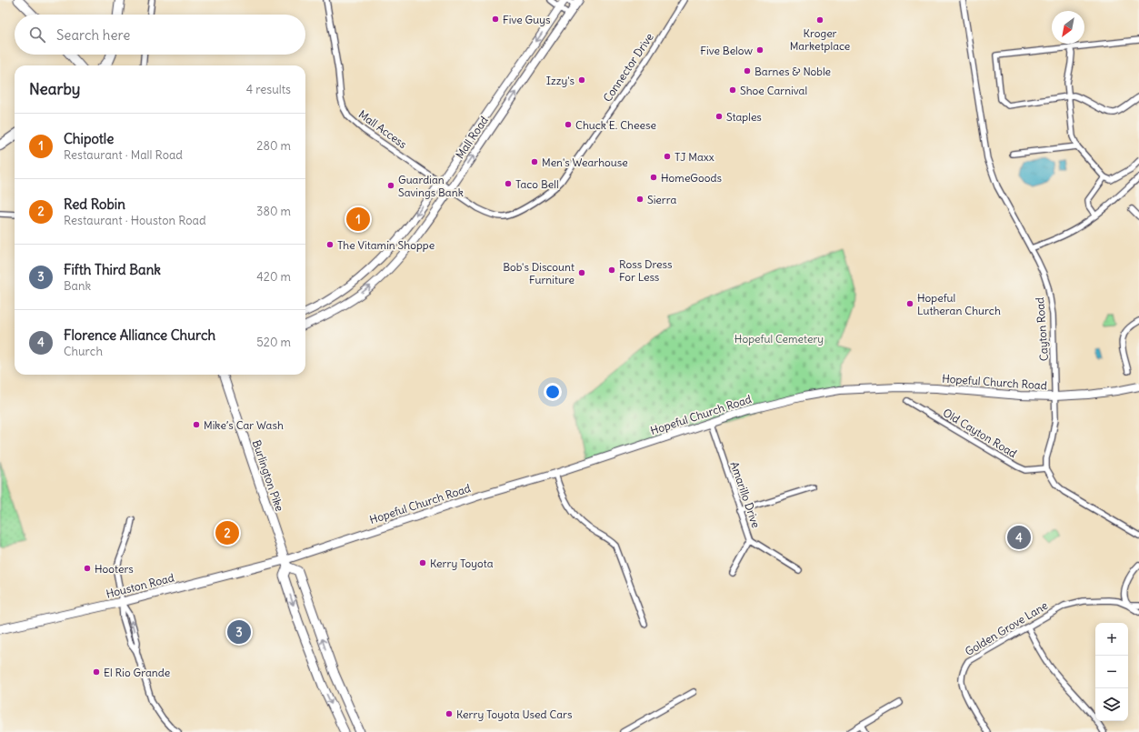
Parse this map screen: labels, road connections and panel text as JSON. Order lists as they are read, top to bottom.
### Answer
{
  "streets": {
    "main road": [
      "Mall Road",
      "Hopeful Church Road",
      "Burlington Pike",
      "Houston Road"
    ],
    "street": [
      "Connector Drive",
      "Mall Access",
      "Cayton Road",
      "Old Cayton Road",
      "Amarillo Drive",
      "Golden Grove Lane"
    ]
  },
  "crossings": [
    ["Connector Drive", "Mall Access"],
    ["Connector Drive", "Mall Road"],
    ["Mall Access", "Mall Road"],
    ["Cayton Road", "Hopeful Church Road"],
    ["Cayton Road", "Old Cayton Road"],
    ["Hopeful Church Road", "Burlington Pike"],
    ["Hopeful Church Road", "Amarillo Drive"],
    ["Hopeful Church Road", "Houston Road"],
    ["Burlington Pike", "Houston Road"]
  ],
  "parks": ["Hopeful Cemetery"],
  "places": [
    "Five Guys",
    "Kroger Marketplace",
    "Five Below",
    "Barnes & Noble",
    "Izzy's",
    "Shoe Carnival",
    "Staples",
    "Chuck E. Cheese",
    "TJ Maxx",
    "Men's Wearhouse",
    "HomeGoods",
    "Taco Bell",
    "Guardian Savings Bank",
    "Sierra",
    "The Vitamin Shoppe",
    "Ross Dress For Less",
    "Bob's Discount Furniture",
    "Hopeful Lutheran Church",
    "Mike’s Car Wash",
    "Kerry Toyota",
    "Hooters",
    "El Rio Grande",
    "Kerry Toyota Used Cars"
  ],
  "north": "bottom left",
  "page": {
    "search": "Search here",
    "heading": ["Nearby", "4 results"],
    "list": [
      {
        "mark": "1",
        "name": "Chipotle",
        "note": "Restaurant · Mall Road",
        "value": "280 m"
      },
      {
        "mark": "2",
        "name": "Red Robin",
        "note": "Restaurant · Houston Road",
        "value": "380 m"
      },
      {
        "mark": "3",
        "name": "Fifth Third Bank",
        "note": "Bank",
        "value": "420 m"
      },
      {
        "mark": "4",
        "name": "Florence Alliance Church",
        "note": "Church",
        "value": "520 m"
      }
    ],
    "pins": [
      "1",
      "2",
      "4",
      "3"
    ],
    "map_buttons": ["+", "−"]
  }
}
